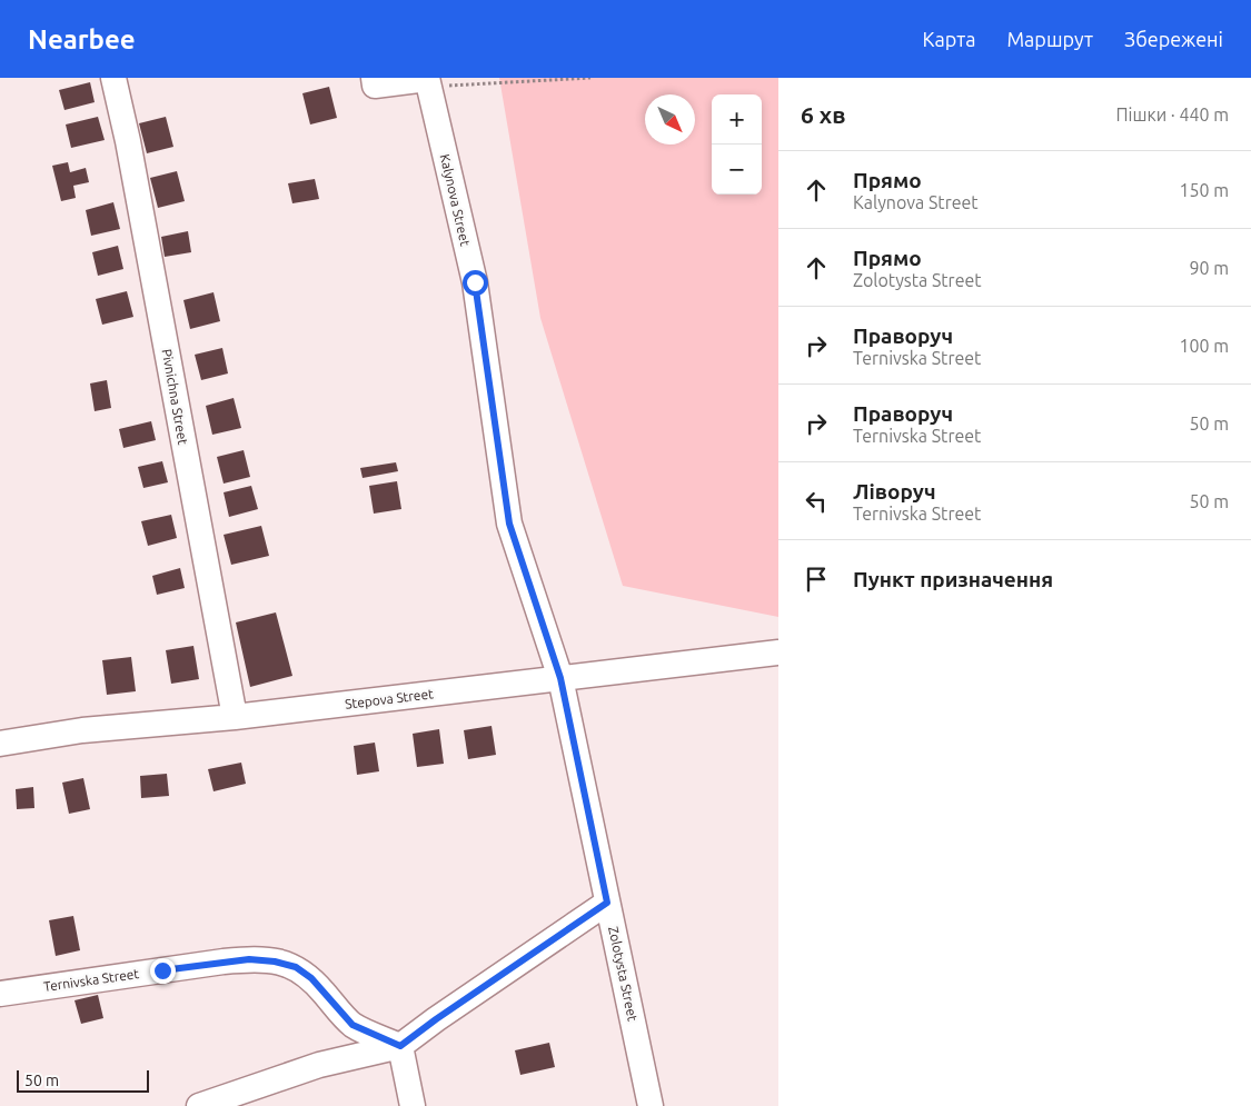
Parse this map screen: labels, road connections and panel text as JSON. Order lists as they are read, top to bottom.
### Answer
{
  "streets": {
    "street": [
      "Kalynova Street",
      "Pivnichna Street",
      "Stepova Street",
      "Zolotysta Street",
      "Ternivska Street"
    ]
  },
  "crossings": [
    ["Kalynova Street", "Stepova Street"],
    ["Kalynova Street", "Zolotysta Street"],
    ["Pivnichna Street", "Stepova Street"],
    ["Stepova Street", "Zolotysta Street"]
  ],
  "scale_bar": "50 m",
  "north": "bottom right",
  "page": {
    "header": "Nearbee",
    "nav": ["Карта", "Маршрут", "Збережені"],
    "heading": ["6 хв", "Пішки · 440 m"],
    "map_buttons": ["+", "−"],
    "list": [
      ["Прямо", "Kalynova Street", "150 m"],
      ["Прямо", "Zolotysta Street", "90 m"],
      ["Праворуч", "Ternivska Street", "100 m"],
      ["Праворуч", "Ternivska Street", "50 m"],
      ["Ліворуч", "Ternivska Street", "50 m"],
      "Пункт призначення"
    ],
    "scale": "50 m"
  }
}
